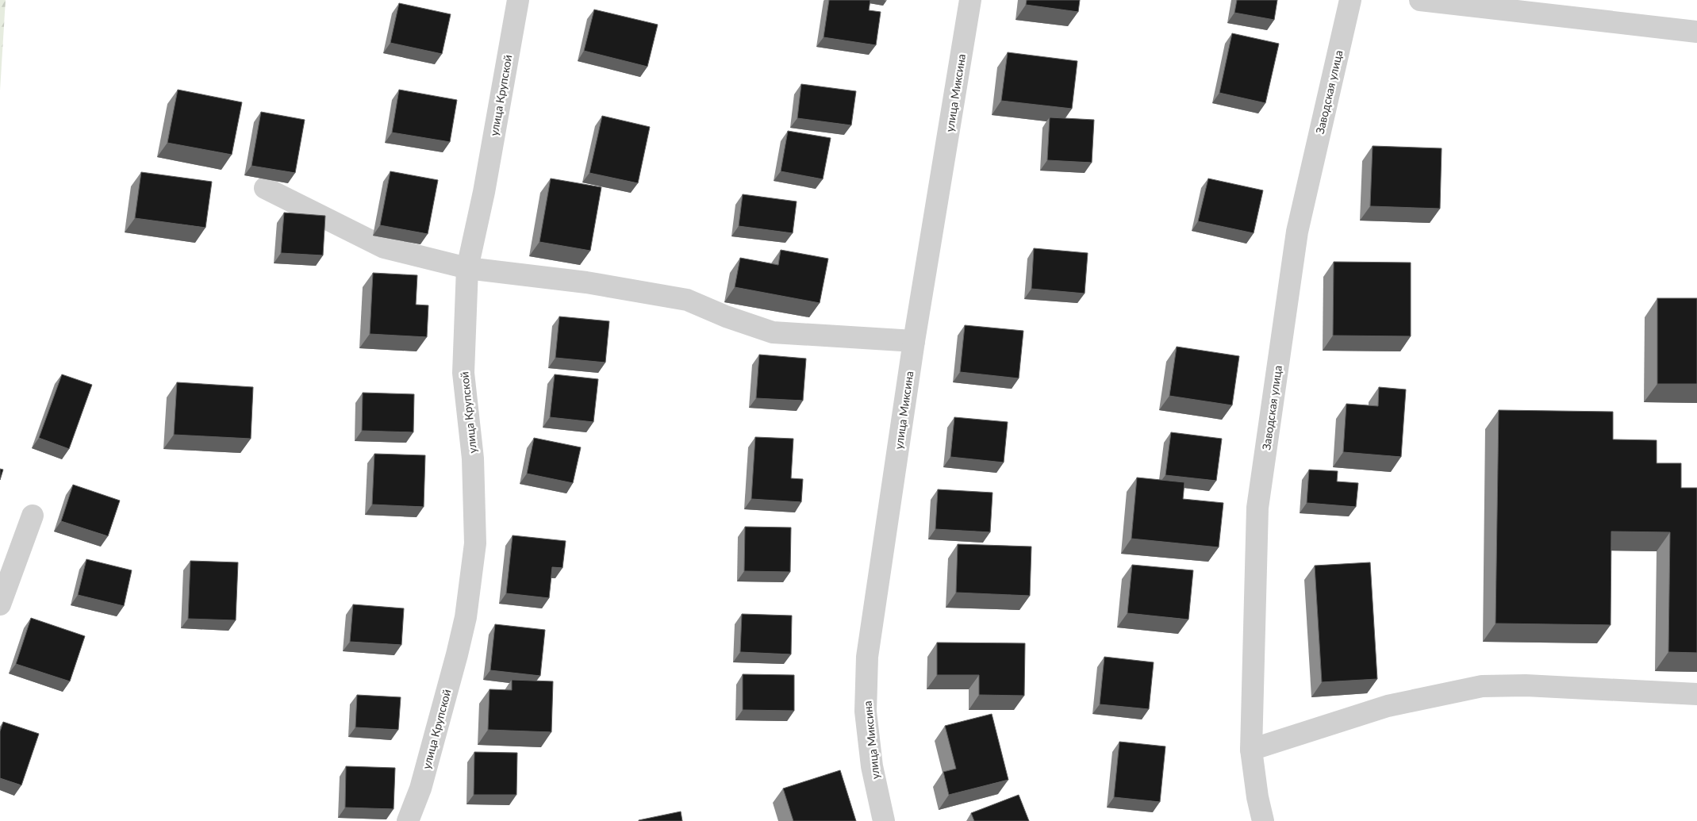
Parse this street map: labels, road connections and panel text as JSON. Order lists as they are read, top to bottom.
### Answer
{
  "streets": {
    "street": ["Заводская улица", "улица Миксина", "улица Крупской"]
  }
}
